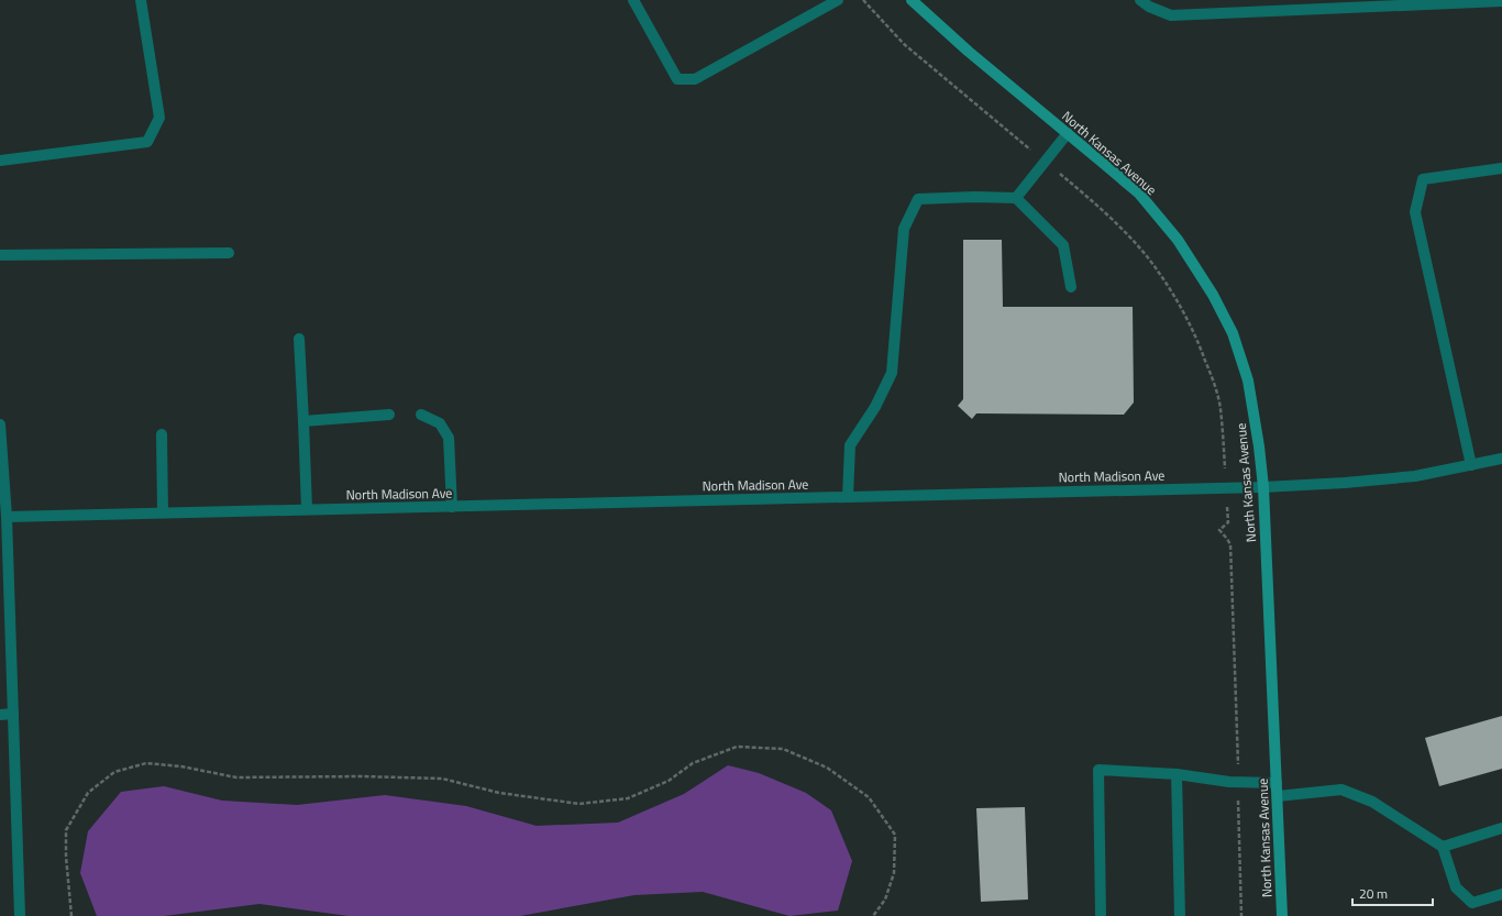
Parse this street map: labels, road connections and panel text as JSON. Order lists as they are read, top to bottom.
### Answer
{
  "streets": {
    "street": ["North Kansas Avenue", "North Madison Ave"]
  },
  "crossings": [
    ["North Kansas Avenue", "North Madison Ave"]
  ],
  "scale_bar": "20 m"
}
